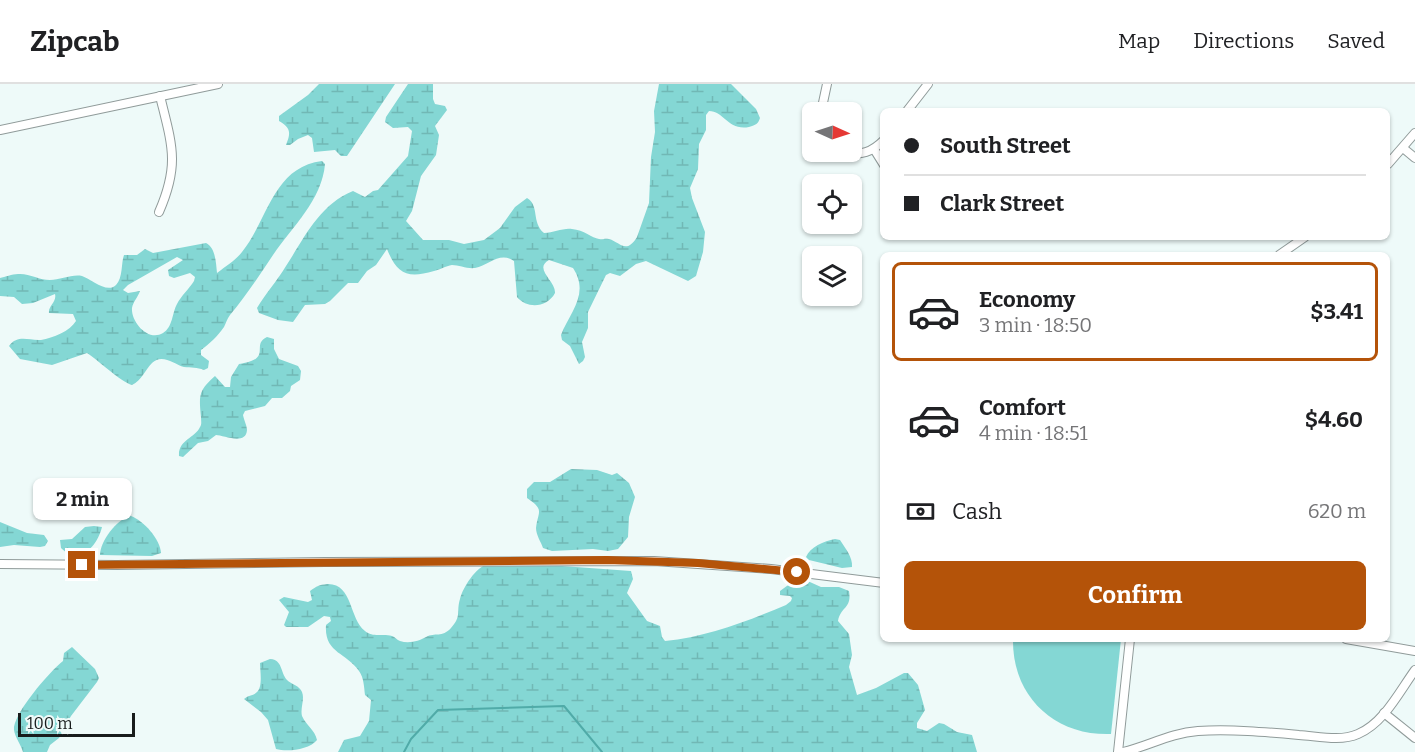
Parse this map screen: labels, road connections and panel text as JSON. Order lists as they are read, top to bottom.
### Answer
{
  "scale_bar": "100 m",
  "north": "right",
  "page": {
    "header": "Zipcab",
    "nav": ["Map", "Directions", "Saved"],
    "banner": ["South Street", "Clark Street"],
    "list": [
      {
        "name": "Economy",
        "note": "3 min · 18:50",
        "value": "$3.41"
      },
      {
        "name": "Comfort",
        "note": "4 min · 18:51",
        "value": "$4.60"
      }
    ],
    "bubble": "2 min",
    "pay": ["Cash", "620 m"],
    "buttons": "Confirm",
    "scale": "100 m"
  }
}
